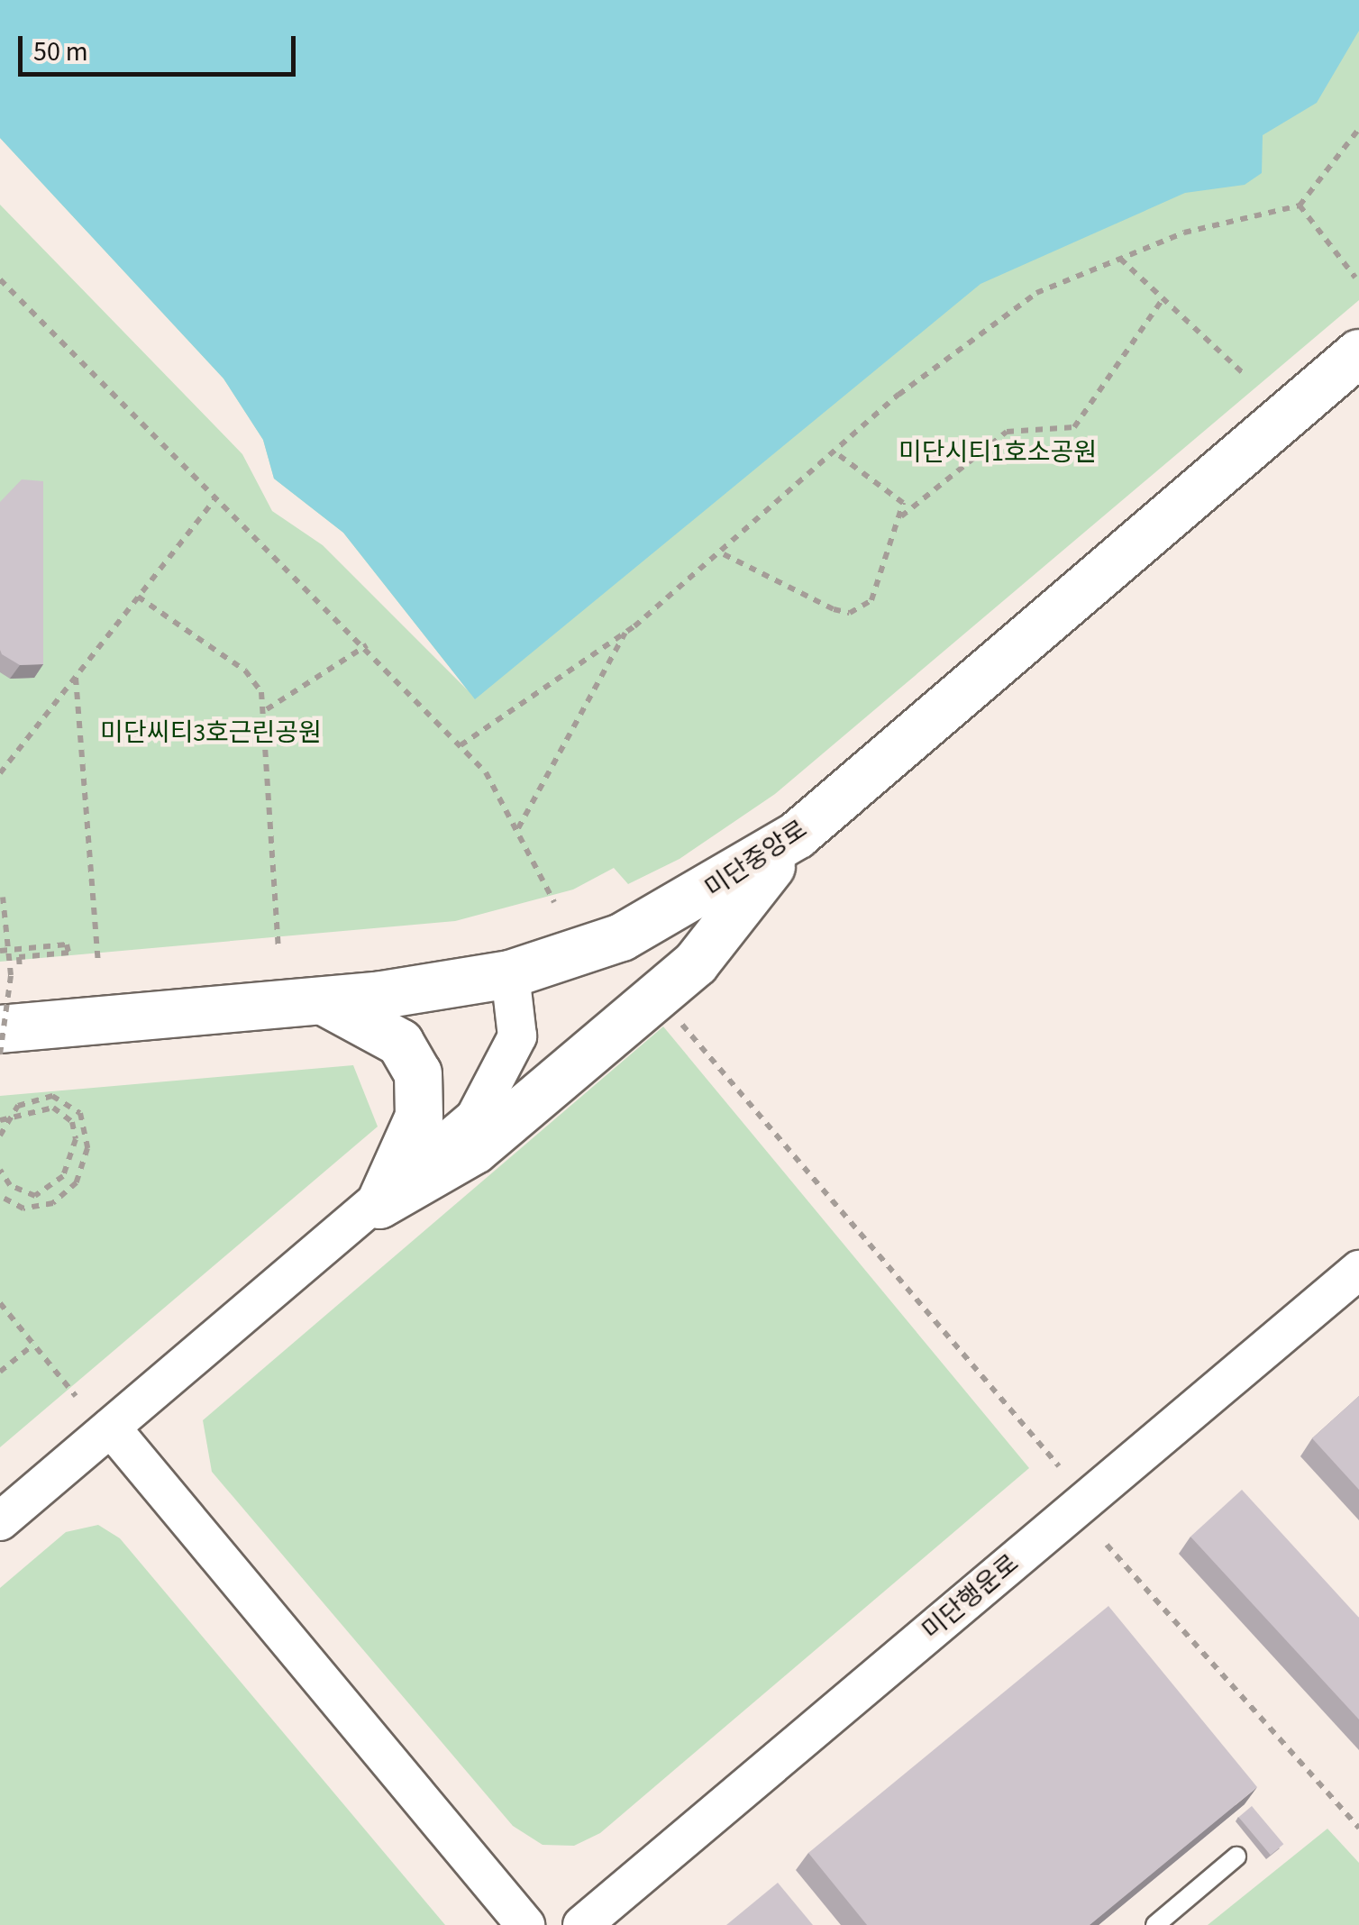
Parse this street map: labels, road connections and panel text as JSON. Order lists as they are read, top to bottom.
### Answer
{
  "streets": {
    "street": ["미단중앙로", "미단행운로"]
  },
  "parks": ["미단시티1호소공원", "미단씨티3호근린공원"],
  "scale_bar": "50 m"
}
